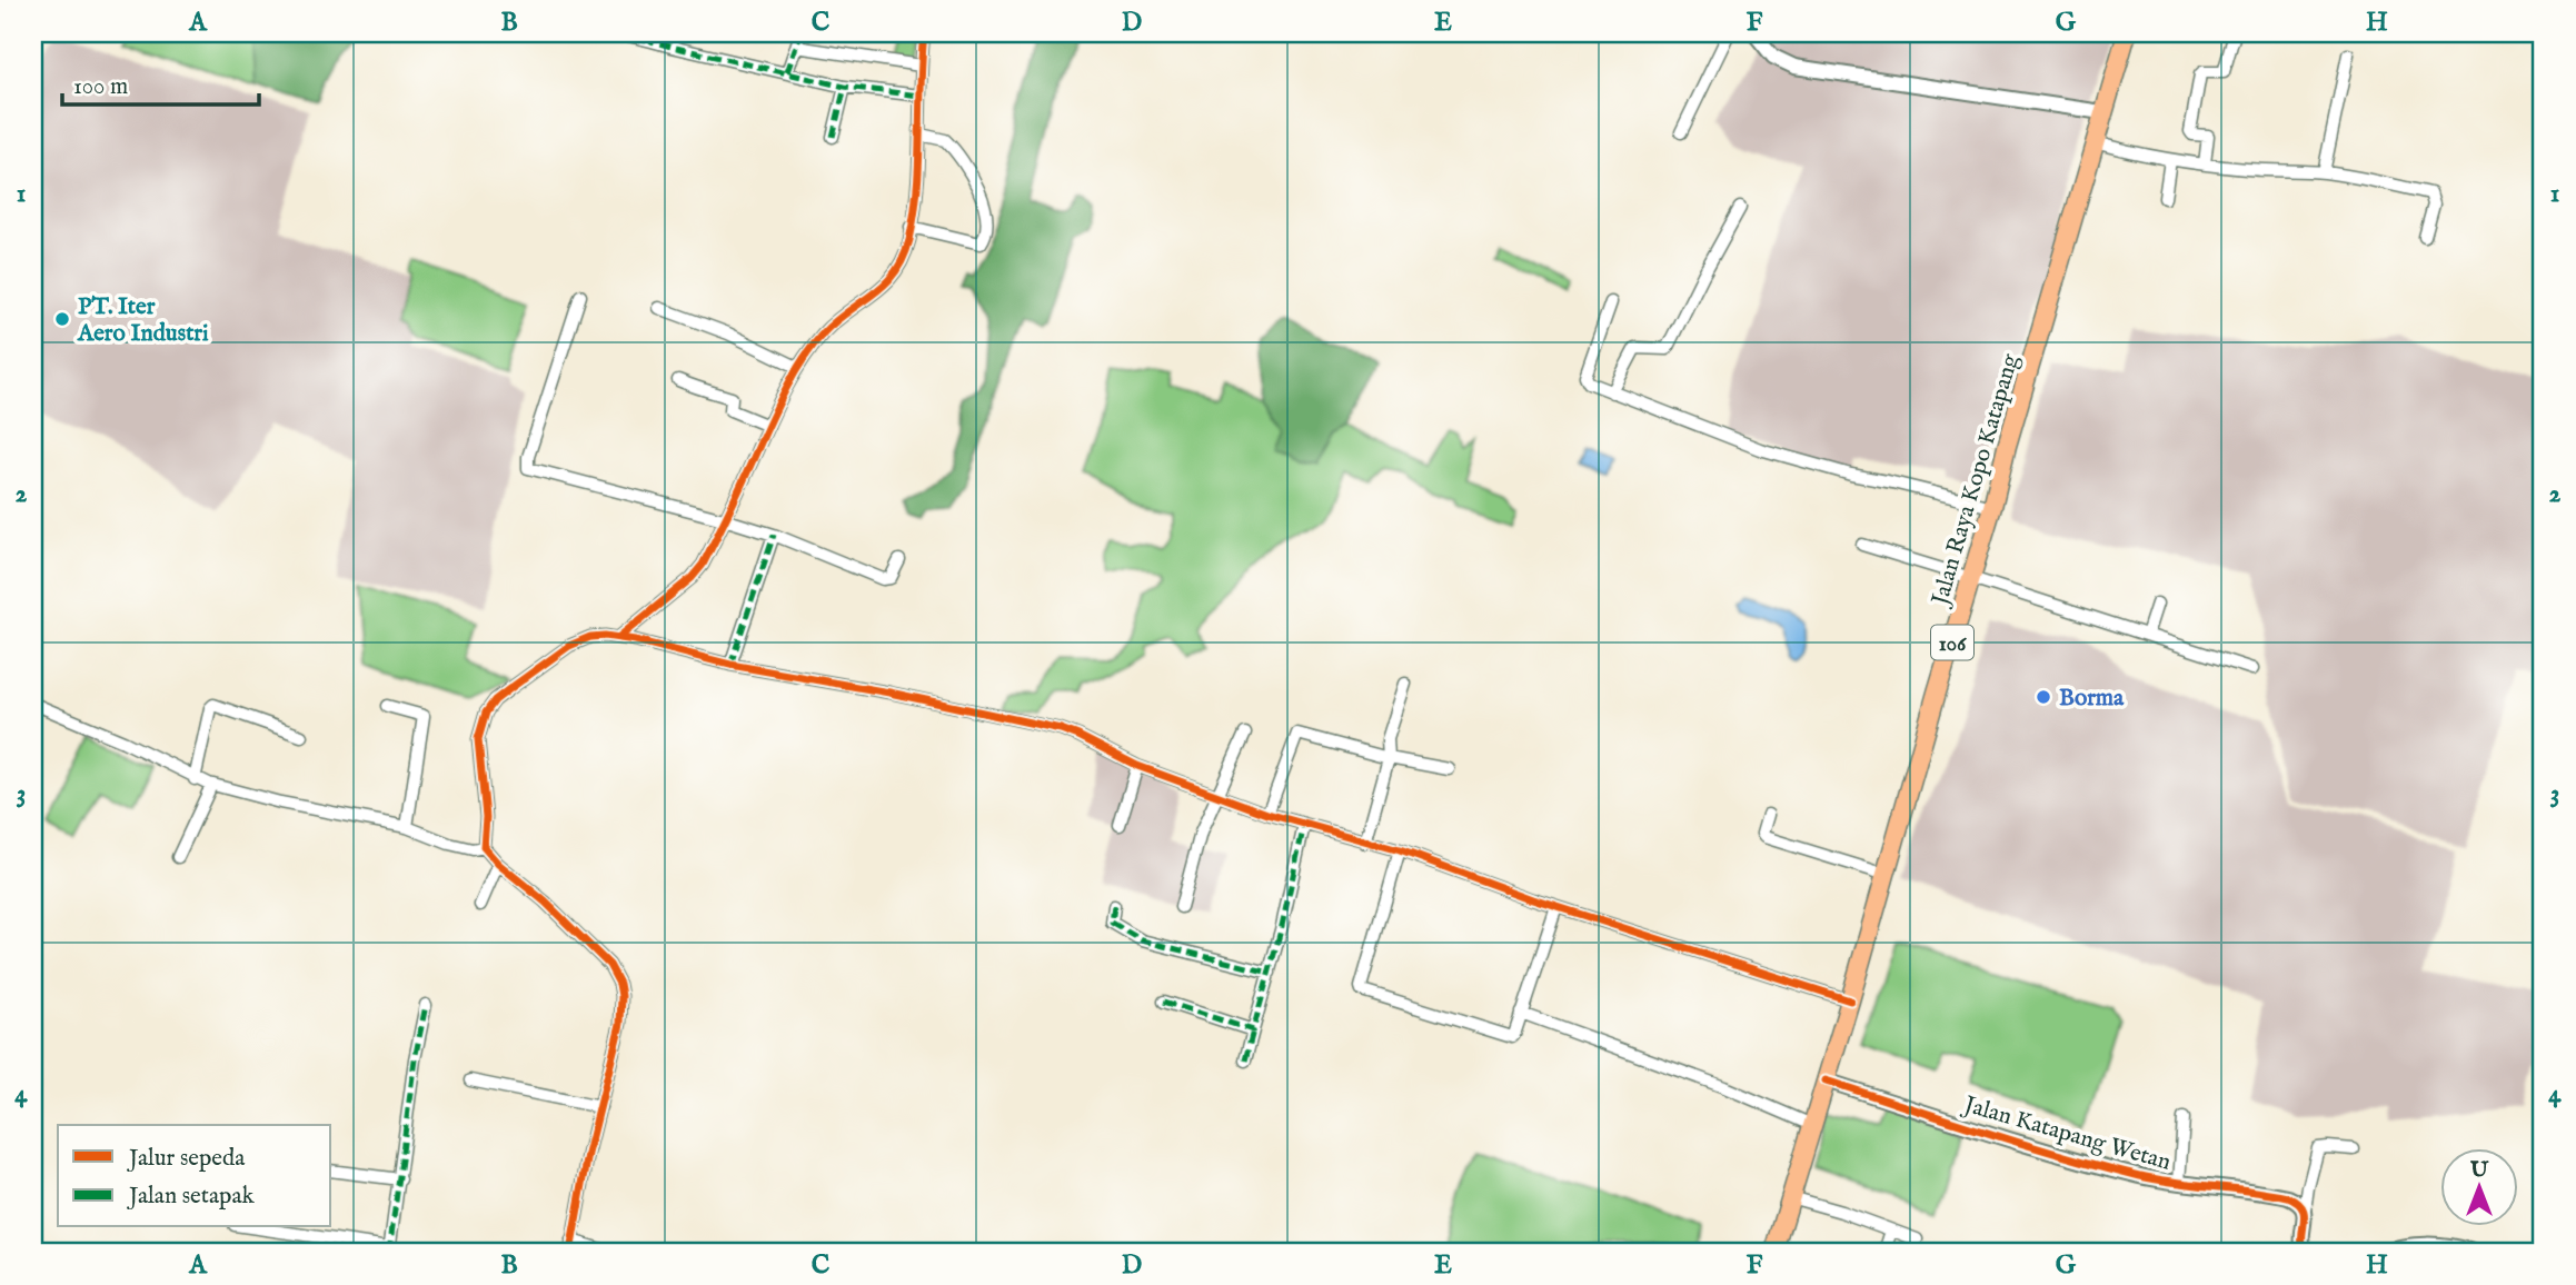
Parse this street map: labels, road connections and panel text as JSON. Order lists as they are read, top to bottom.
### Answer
{
  "streets": {
    "main road": ["Jalan Raya Kopo Katapang", "106"],
    "street": ["Jalan Katapang Wetan"]
  },
  "crossings": [
    ["Jalan Raya Kopo Katapang", "Jalan Katapang Wetan"]
  ],
  "places": ["PT. Iter Aero Industri", "Borma"],
  "legend": ["Jalur sepeda", "Jalan setapak"],
  "scale_bar": "100 m",
  "north": "top",
  "grid": {
    "columns": [
      "A",
      "B",
      "C",
      "D",
      "E",
      "F",
      "G",
      "H"
    ],
    "rows": [
      "1",
      "2",
      "3",
      "4"
    ]
  }
}
